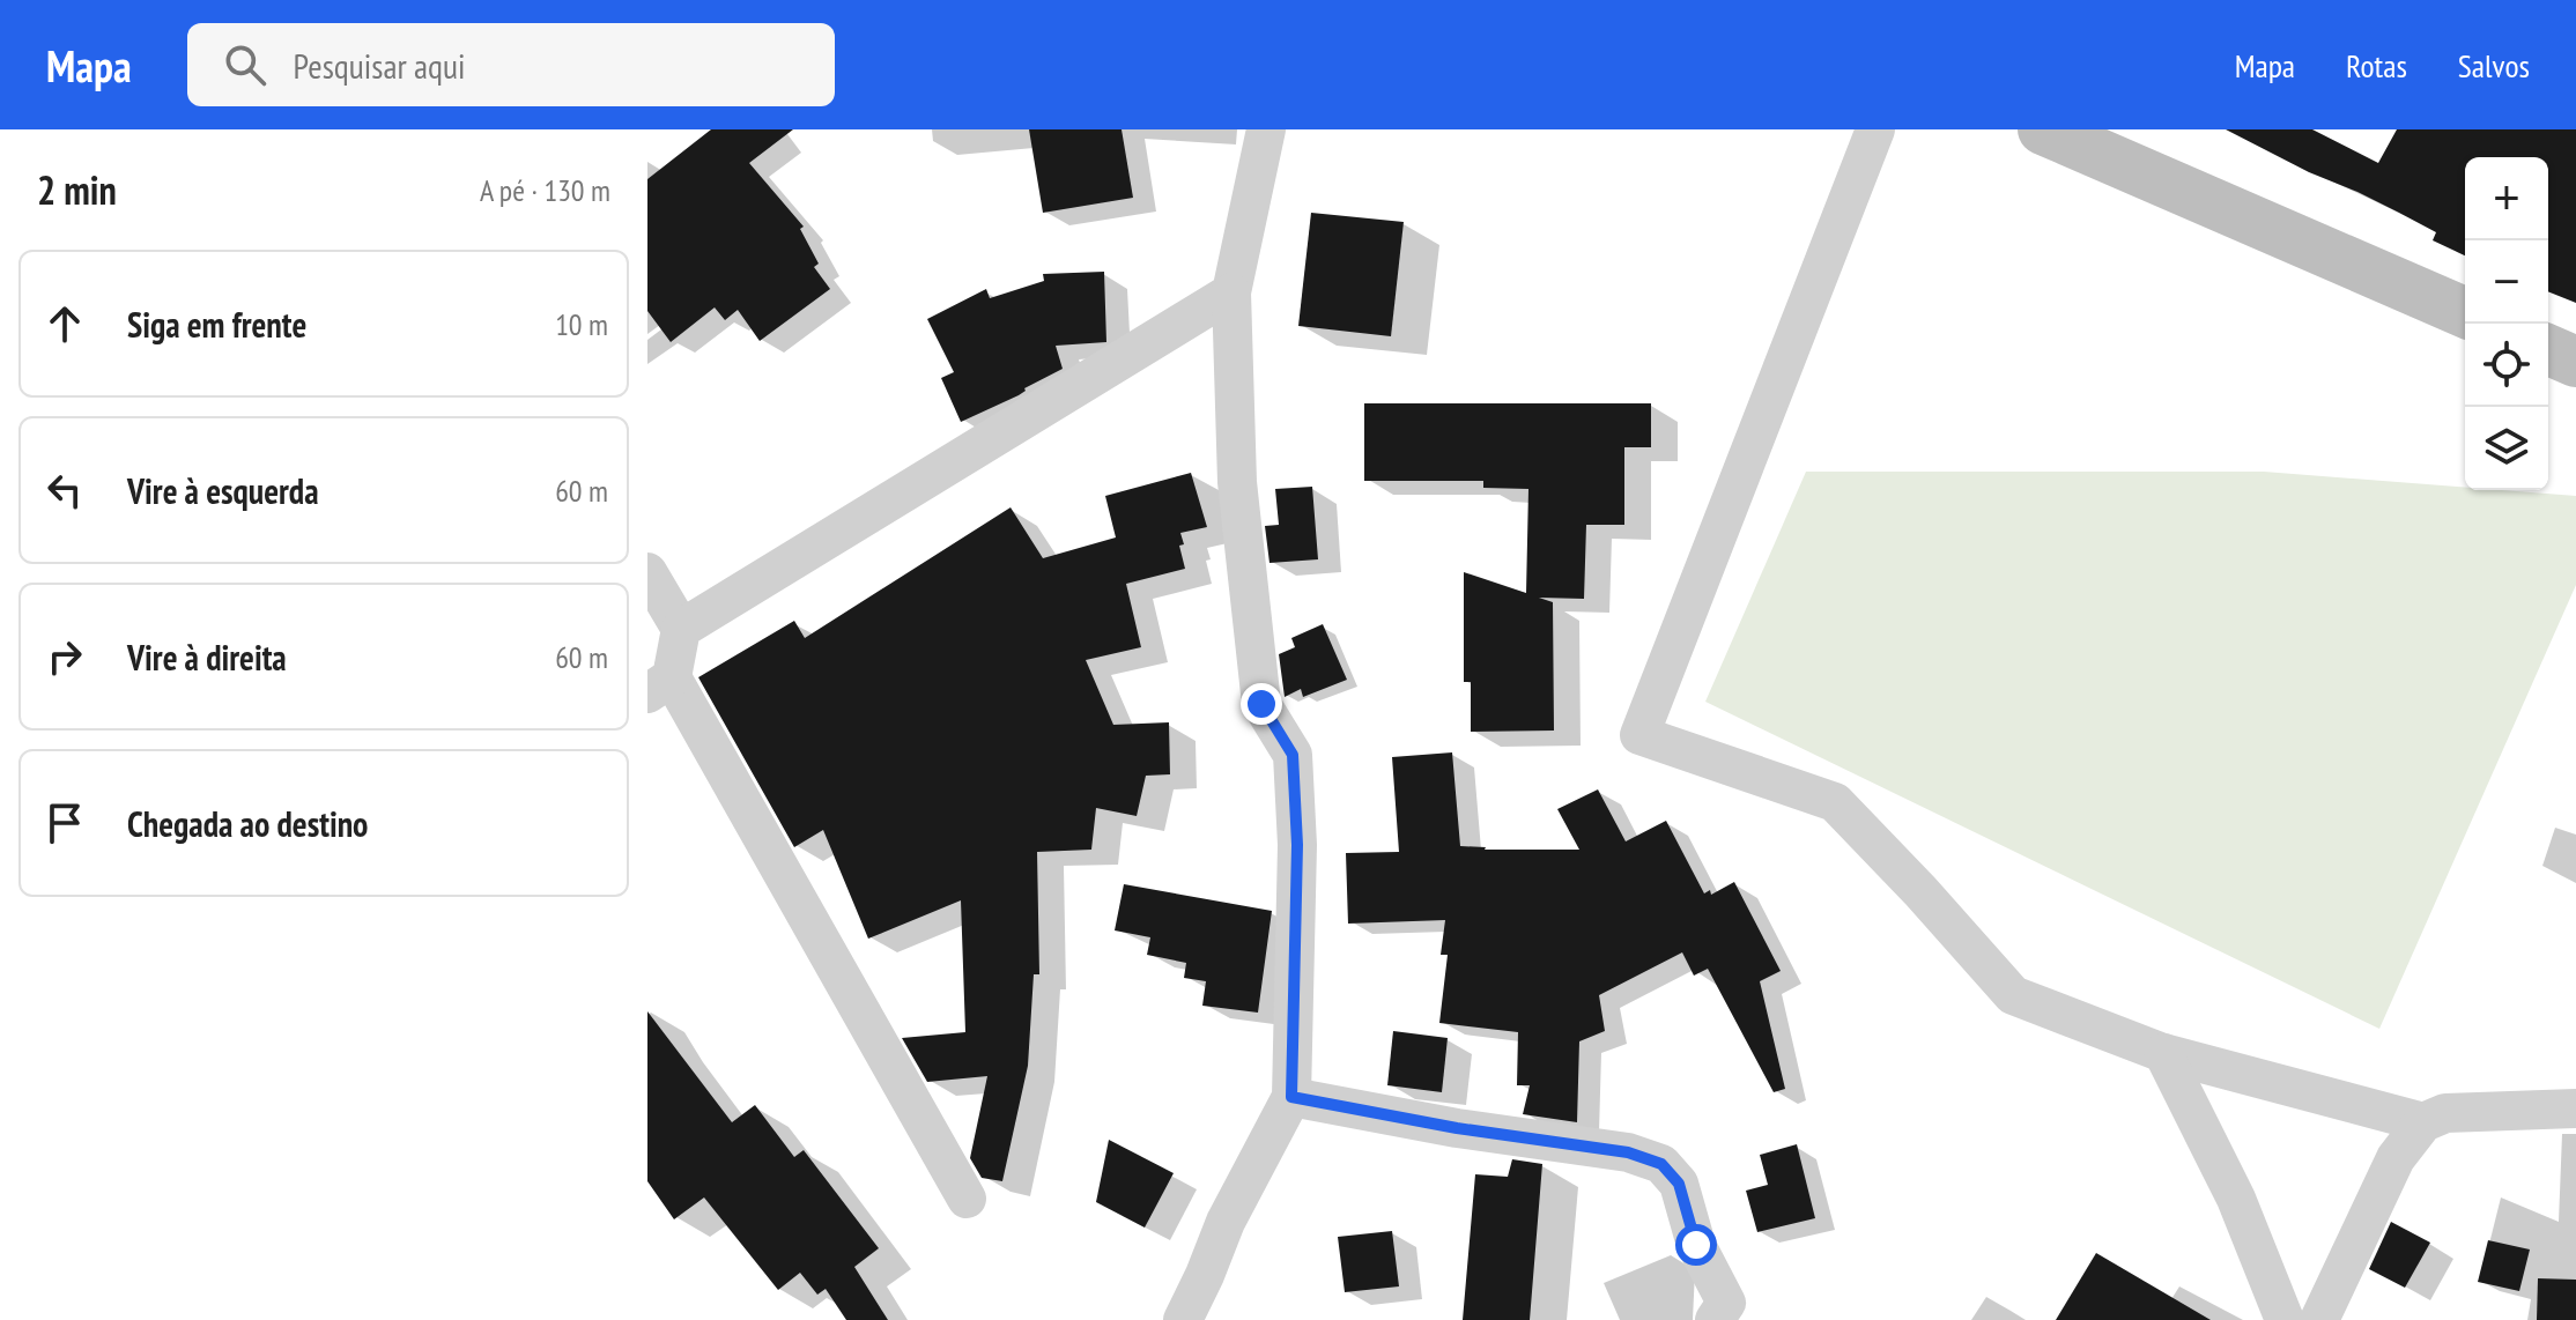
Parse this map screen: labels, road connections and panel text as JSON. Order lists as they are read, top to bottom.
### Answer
{
  "page": {
    "header": "Mapa",
    "search": "Pesquisar aqui",
    "nav": ["Mapa", "Rotas", "Salvos"],
    "heading": ["2 min", "A pé · 130 m"],
    "map_buttons": ["+", "−"],
    "list": [
      ["Siga em frente", "10 m"],
      ["Vire à esquerda", "60 m"],
      ["Vire à direita", "60 m"],
      "Chegada ao destino"
    ]
  }
}
